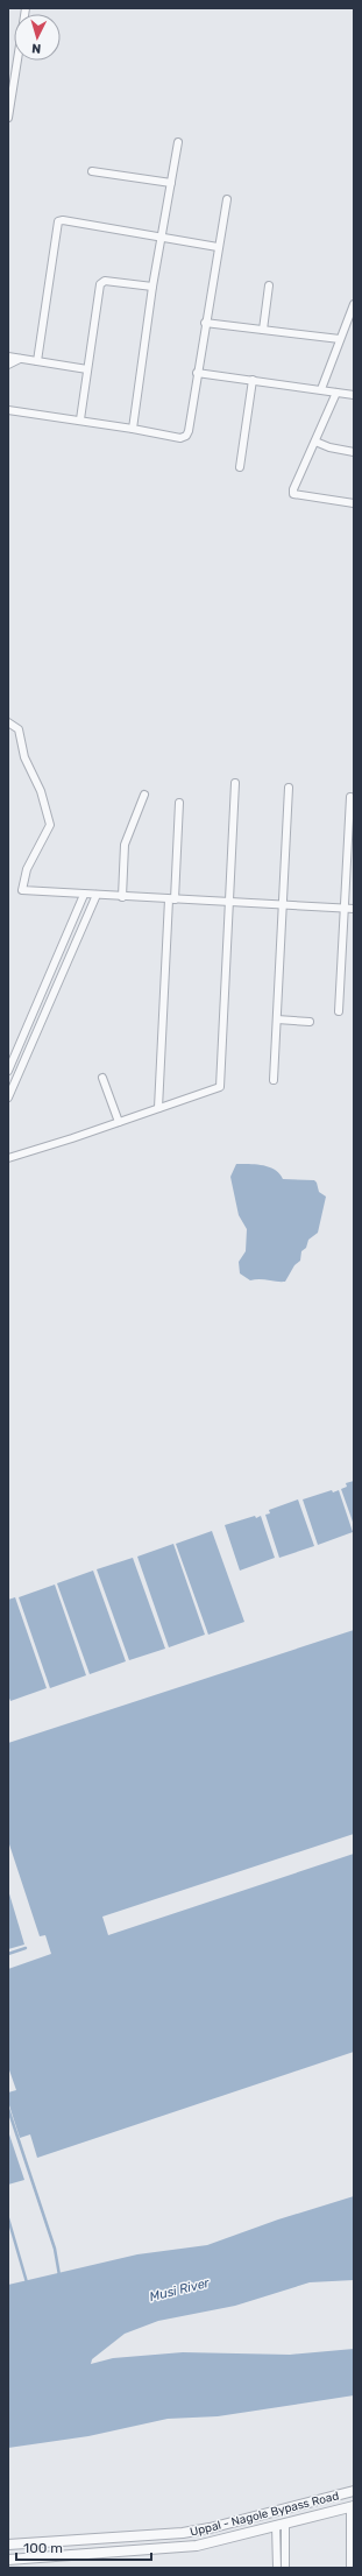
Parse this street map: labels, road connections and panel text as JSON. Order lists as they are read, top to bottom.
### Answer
{
  "streets": {
    "street": ["Uppal - Nagole Bypass Road"]
  },
  "water": ["Musi River"],
  "scale_bar": "100 m",
  "north": "bottom"
}
